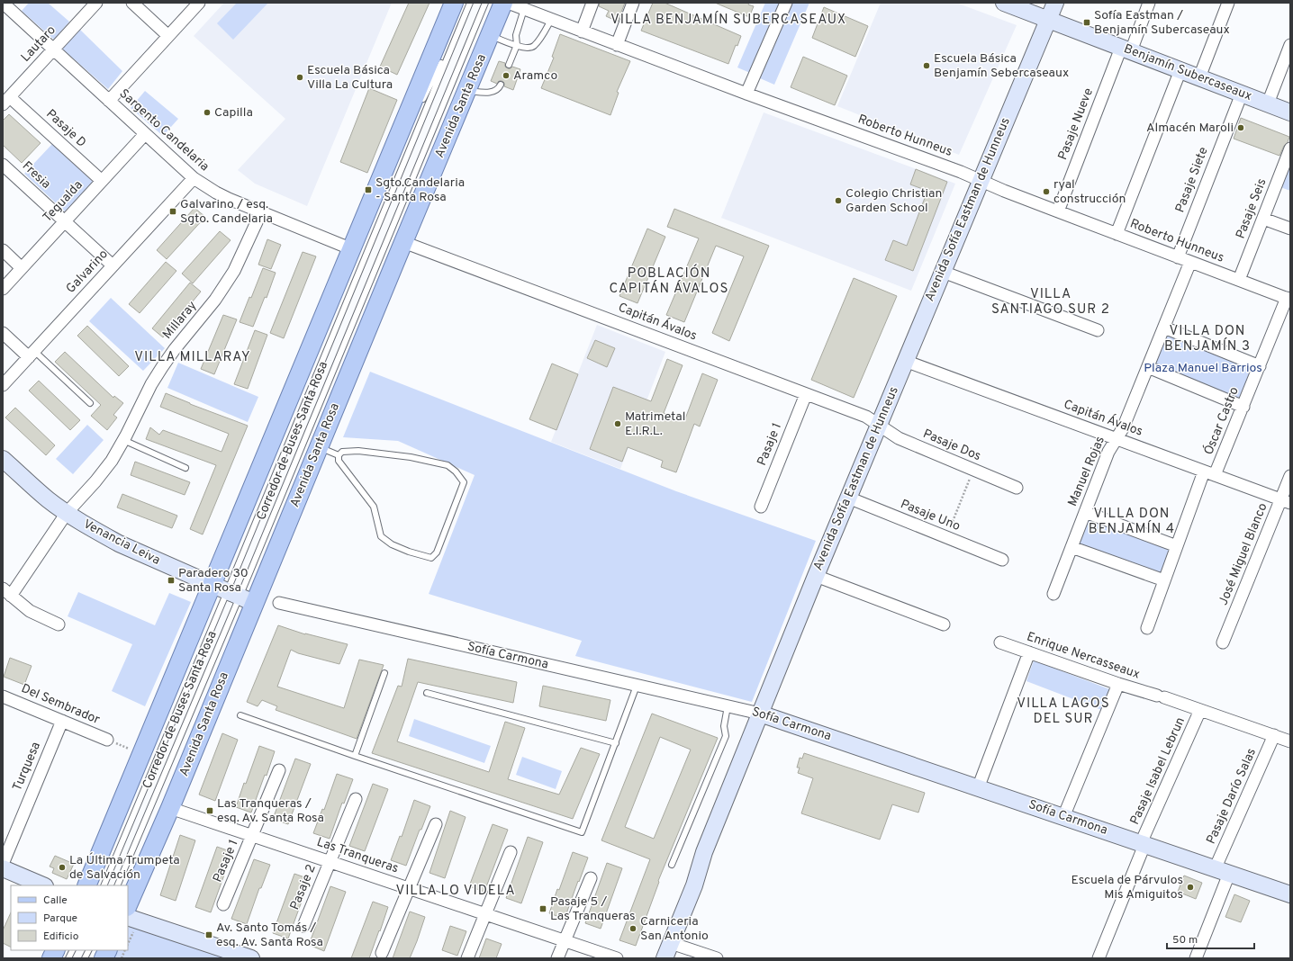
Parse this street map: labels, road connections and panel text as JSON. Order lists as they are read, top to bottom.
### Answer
{
  "streets": {
    "main road": ["Avenida Santa Rosa"],
    "street": [
      "Lautaro",
      "Benjamín Subercaseaux",
      "Pasaje Nueve",
      "Pasaje D",
      "Sargento Candelaria",
      "Roberto Hunneus",
      "Fresia",
      "Pasaje Siete",
      "Tegualda",
      "Pasaje Seis",
      "Avenida Sofía Eastman de Hunneus",
      "Galvarino",
      "Millaray",
      "Capitán Ávalos",
      "Óscar Castro",
      "Pasaje 1",
      "Pasaje Dos",
      "Manuel Rojas",
      "Pasaje Uno",
      "Venancia Leiva",
      "José Miguel Blanco",
      "Sofía Carmona",
      "Enrique Nercasseaux",
      "Del Sembrador",
      "Turquesa",
      "Pasaje Isabel Lebrun",
      "Pasaje Darío Salas",
      "Las Tranqueras",
      "Pasaje 2"
    ],
    "lane": ["Corredor de Buses Santa Rosa"]
  },
  "crossings": [
    ["Lautaro", "Pasaje D"],
    ["Lautaro", "Sargento Candelaria"],
    ["Benjamín Subercaseaux", "Pasaje Nueve"],
    ["Benjamín Subercaseaux", "Pasaje Siete"],
    ["Benjamín Subercaseaux", "Avenida Sofía Eastman de Hunneus"],
    ["Avenida Santa Rosa", "Sargento Candelaria"],
    ["Avenida Santa Rosa", "Capitán Ávalos"],
    ["Avenida Santa Rosa", "Corredor de Buses Santa Rosa"],
    ["Avenida Santa Rosa", "Venancia Leiva"],
    ["Avenida Santa Rosa", "Las Tranqueras"],
    ["Pasaje Nueve", "Roberto Hunneus"],
    ["Pasaje D", "Tegualda"],
    ["Sargento Candelaria", "Tegualda"],
    ["Sargento Candelaria", "Galvarino"],
    ["Sargento Candelaria", "Millaray"],
    ["Roberto Hunneus", "Pasaje Siete"],
    ["Roberto Hunneus", "Pasaje Seis"],
    ["Roberto Hunneus", "Avenida Sofía Eastman de Hunneus"],
    ["Roberto Hunneus", "Óscar Castro"],
    ["Roberto Hunneus", "Manuel Rojas"],
    ["Fresia", "Tegualda"],
    ["Fresia", "Galvarino"],
    ["Avenida Sofía Eastman de Hunneus", "Capitán Ávalos"],
    ["Avenida Sofía Eastman de Hunneus", "Pasaje Dos"],
    ["Avenida Sofía Eastman de Hunneus", "Pasaje Uno"],
    ["Avenida Sofía Eastman de Hunneus", "Sofía Carmona"],
    ["Millaray", "Venancia Leiva"],
    ["Capitán Ávalos", "Óscar Castro"],
    ["Capitán Ávalos", "Pasaje 1"],
    ["Capitán Ávalos", "Pasaje Dos"],
    ["Capitán Ávalos", "Manuel Rojas"],
    ["Capitán Ávalos", "José Miguel Blanco"],
    ["Corredor de Buses Santa Rosa", "Venancia Leiva"],
    ["Pasaje 1", "Las Tranqueras"],
    ["Sofía Carmona", "Pasaje Isabel Lebrun"],
    ["Sofía Carmona", "Pasaje Darío Salas"],
    ["Enrique Nercasseaux", "Pasaje Isabel Lebrun"],
    ["Enrique Nercasseaux", "Pasaje Darío Salas"],
    ["Del Sembrador", "Turquesa"],
    ["Las Tranqueras", "Pasaje 2"]
  ],
  "districts": [
    "VILLA BENJAMÍN SUBERCASEAUX",
    "POBLACIÓN CAPITÁN ÁVALOS",
    "VILLA SANTIAGO SUR 2",
    "VILLA DON BENJAMÍN 3",
    "VILLA MILLARAY",
    "VILLA DON BENJAMÍN 4",
    "VILLA LAGOS DEL SUR",
    "VILLA LO VIDELA"
  ],
  "parks": ["Plaza Manuel Barrios"],
  "places": {
    "transit": [
      "Sofía Eastman / Benjamín Subercaseaux",
      "Sgto.Candelaria - Santa Rosa",
      "Galvarino / esq. Sgto. Candelaria",
      "Paradero 30 Santa Rosa",
      "Las Tranqueras / esq. Av. Santa Rosa",
      "Pasaje 5 / Las Tranqueras",
      "Av. Santo Tomás / esq. Av. Santa Rosa"
    ],
    "other": [
      "Escuela Básica Benjamín Sebercaseaux",
      "Aramco",
      "Escuela Básica Villa La Cultura",
      "Capilla",
      "Almacén Maroli",
      "ryal construcción",
      "Colegio Christian Garden School",
      "Matrimetal E.I.R.L.",
      "La Última Trumpeta de Salvación",
      "Escuela de Párvulos Mis Amiguitos",
      "Carniceria San Antonio"
    ]
  },
  "legend": ["Calle", "Parque", "Edificio"],
  "scale_bar": "50 m"
}
